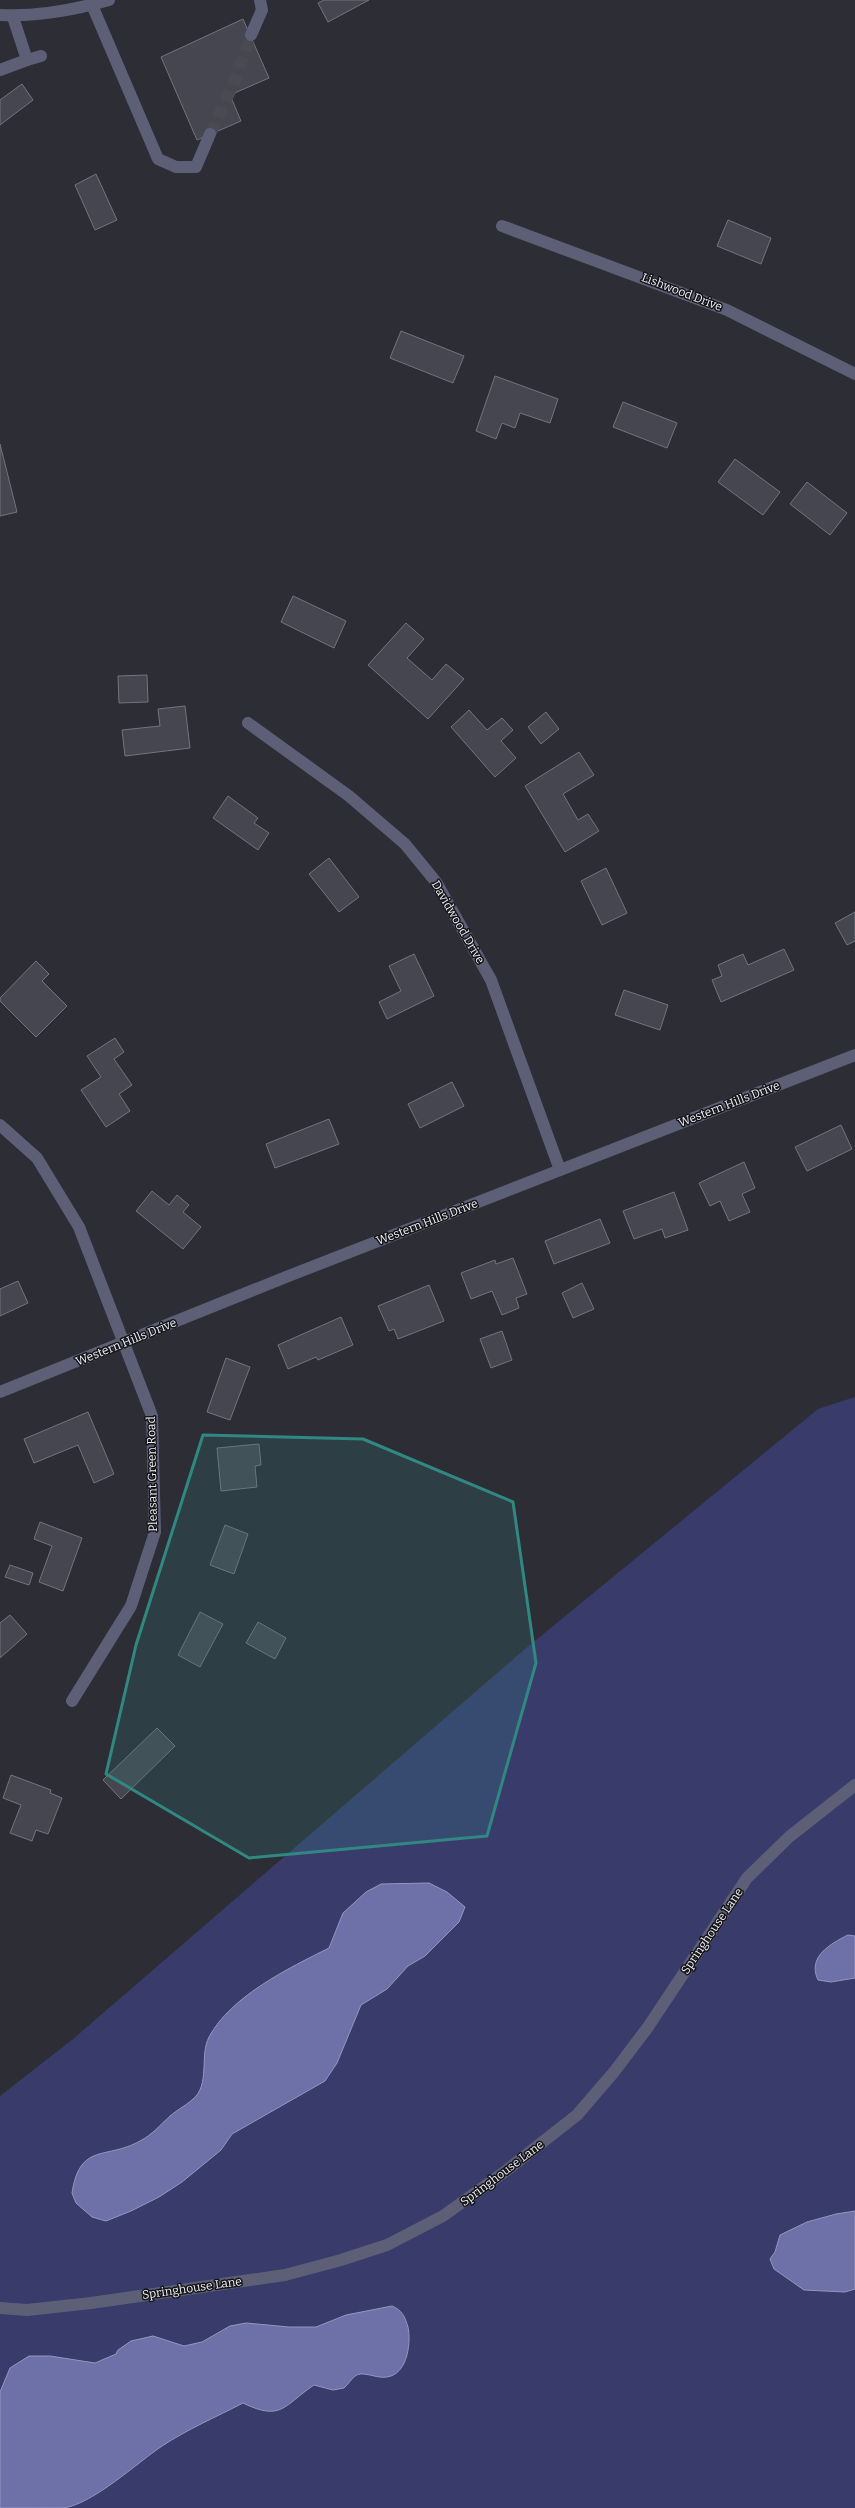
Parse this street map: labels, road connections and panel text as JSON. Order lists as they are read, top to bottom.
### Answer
{
  "streets": {
    "street": [
      "Lishwood Drive",
      "Davidwood Drive",
      "Western Hills Drive",
      "Pleasant Green Road",
      "Springhouse Lane"
    ]
  },
  "crossings": [
    ["Davidwood Drive", "Western Hills Drive"],
    ["Western Hills Drive", "Pleasant Green Road"]
  ]
}
